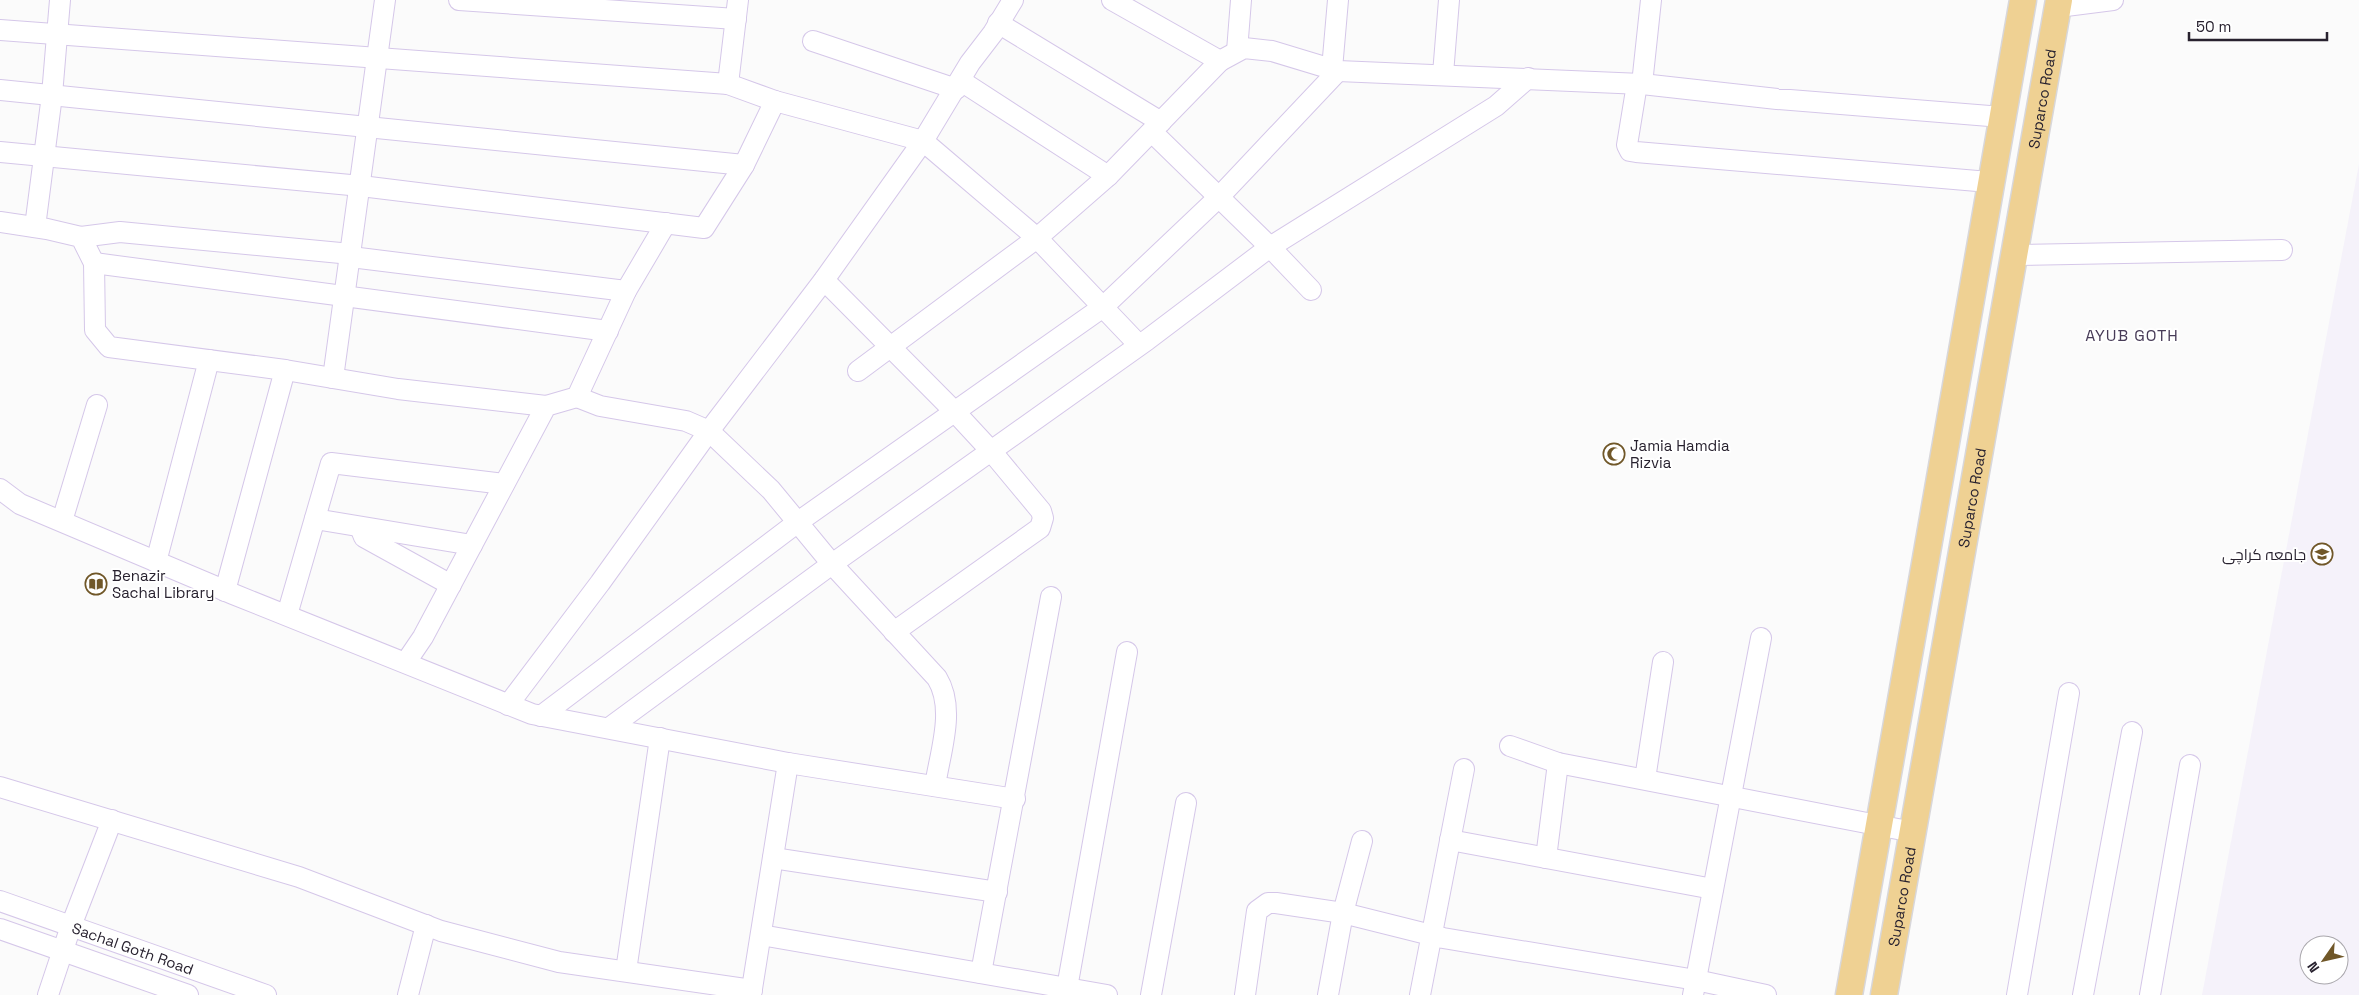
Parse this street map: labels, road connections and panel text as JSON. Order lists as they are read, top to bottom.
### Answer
{
  "streets": {
    "main road": ["Suparco Road"],
    "street": ["Sachal Goth Road"]
  },
  "districts": ["AYUB GOTH"],
  "places": {
    "mosque": ["Jamia Hamdia Rizvia"],
    "school or university": ["جامعہ کراچی"],
    "library": ["Benazir Sachal Library"]
  },
  "scale_bar": "50 m",
  "north": "bottom left"
}
